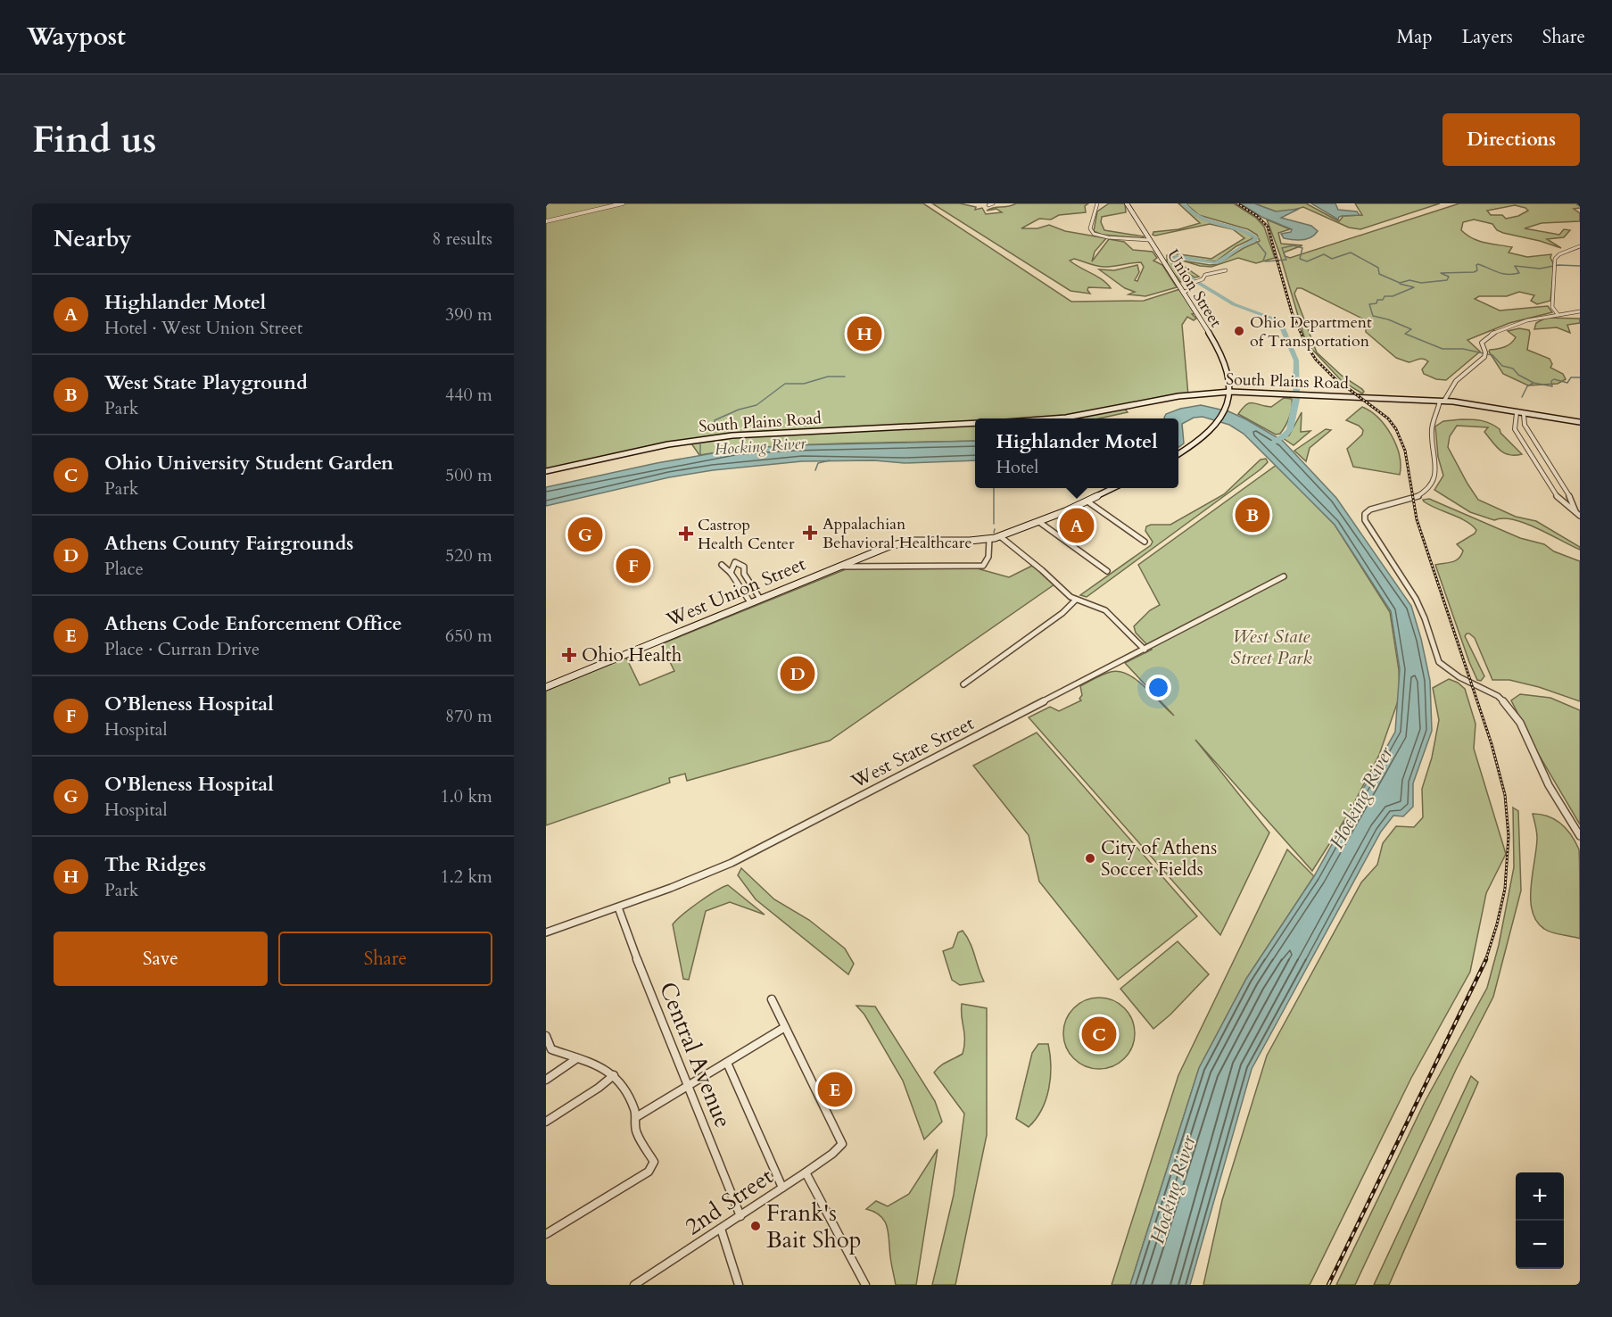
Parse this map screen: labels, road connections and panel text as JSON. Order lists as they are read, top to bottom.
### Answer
{
  "streets": {
    "main road": ["Union Street", "South Plains Road", "West Union Street"],
    "street": ["West State Street", "Central Avenue", "2nd Street"]
  },
  "crossings": [
    ["Union Street", "South Plains Road"],
    ["West State Street", "Central Avenue"],
    ["Central Avenue", "2nd Street"]
  ],
  "water": ["Hocking River"],
  "parks": ["West State Street Park"],
  "places": {
    "other": ["Ohio Department of Transportation", "City of Athens Soccer Fields", "Frank's Bait Shop"],
    "health": ["Appalachian Behavioral Healthcare", "Castrop Health Center", "Ohio Health"]
  },
  "page": {
    "header": "Waypost",
    "nav": ["Map", "Layers", "Share"],
    "buttons": [
      "Directions",
      ["Save", "Share"]
    ],
    "title": "Find us",
    "heading": ["Nearby", "8 results"],
    "list": [
      {
        "mark": "A",
        "name": "Highlander Motel",
        "note": "Hotel · West Union Street",
        "value": "390 m"
      },
      {
        "mark": "B",
        "name": "West State Playground",
        "note": "Park",
        "value": "440 m"
      },
      {
        "mark": "C",
        "name": "Ohio University Student Garden",
        "note": "Park",
        "value": "500 m"
      },
      {
        "mark": "D",
        "name": "Athens County Fairgrounds",
        "note": "Place",
        "value": "520 m"
      },
      {
        "mark": "E",
        "name": "Athens Code Enforcement Office",
        "note": "Place · Curran Drive",
        "value": "650 m"
      },
      {
        "mark": "F",
        "name": "O’Bleness Hospital",
        "note": "Hospital",
        "value": "870 m"
      },
      {
        "mark": "G",
        "name": "O'Bleness Hospital",
        "note": "Hospital",
        "value": "1.0 km"
      },
      {
        "mark": "H",
        "name": "The Ridges",
        "note": "Park",
        "value": "1.2 km"
      }
    ],
    "pins": [
      "H",
      "B",
      "A",
      "G",
      "F",
      "D",
      "C",
      "E"
    ],
    "popup": ["Highlander Motel", "Hotel"],
    "map_buttons": ["+", "−"]
  }
}
